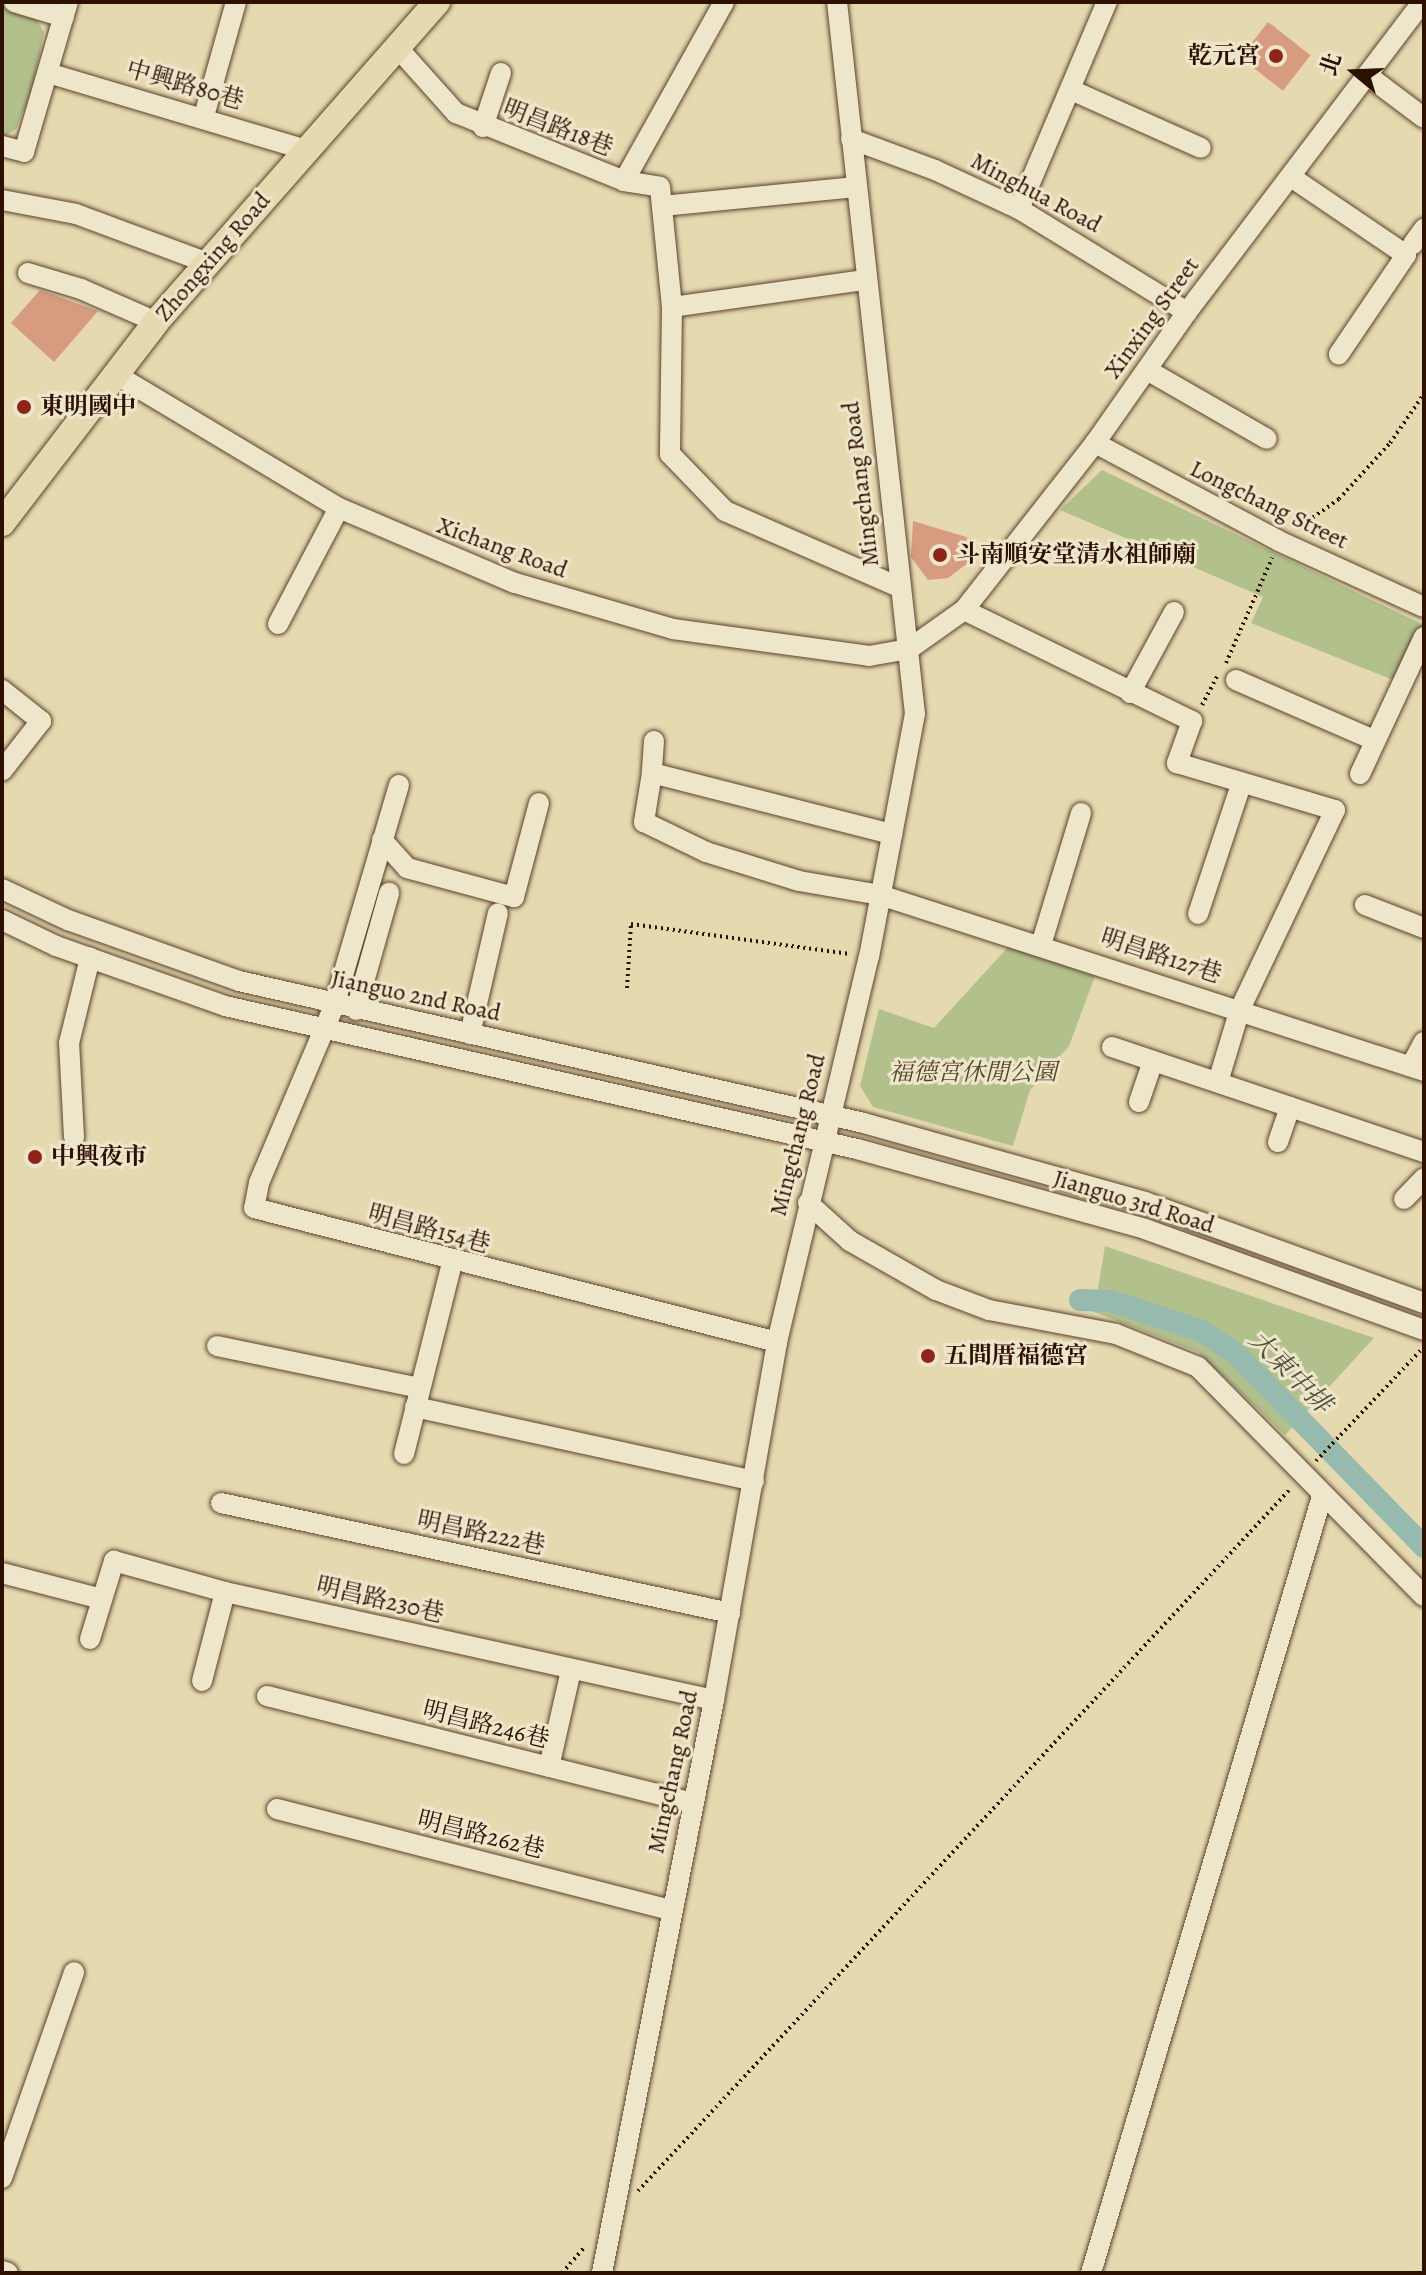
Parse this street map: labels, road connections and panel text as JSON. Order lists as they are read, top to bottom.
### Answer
{
  "streets": {
    "main road": ["Zhongxing Road"],
    "street": [
      "中興路80巷",
      "明昌路18巷",
      "Minghua Road",
      "Xinxing Street",
      "Mingchang Road",
      "Longchang Street",
      "Xichang Road",
      "明昌路127巷",
      "Jianguo 2nd Road",
      "Jianguo 3rd Road",
      "明昌路154巷",
      "明昌路222巷",
      "明昌路230巷",
      "明昌路246巷",
      "明昌路262巷"
    ]
  },
  "crossings": [
    ["中興路80巷", "Zhongxing Road"],
    ["明昌路18巷", "Zhongxing Road"],
    ["Minghua Road", "Xinxing Street"],
    ["Minghua Road", "Mingchang Road"],
    ["Zhongxing Road", "Xichang Road"],
    ["Xinxing Street", "Mingchang Road"],
    ["Xinxing Street", "Longchang Street"],
    ["Xinxing Street", "Xichang Road"],
    ["Mingchang Road", "Xichang Road"],
    ["Mingchang Road", "明昌路127巷"],
    ["Mingchang Road", "Jianguo 2nd Road"],
    ["Mingchang Road", "Jianguo 3rd Road"],
    ["Mingchang Road", "明昌路154巷"],
    ["Mingchang Road", "明昌路222巷"],
    ["Mingchang Road", "明昌路230巷"],
    ["Mingchang Road", "明昌路246巷"],
    ["Mingchang Road", "明昌路262巷"],
    ["Jianguo 2nd Road", "Jianguo 3rd Road"]
  ],
  "water": ["大東中排"],
  "parks": ["福德宮休閒公園"],
  "places": [
    "乾元宮",
    "東明國中",
    "斗南順安堂清水祖師廟",
    "中興夜市",
    "五間厝福德宮"
  ],
  "north": "left"
}
